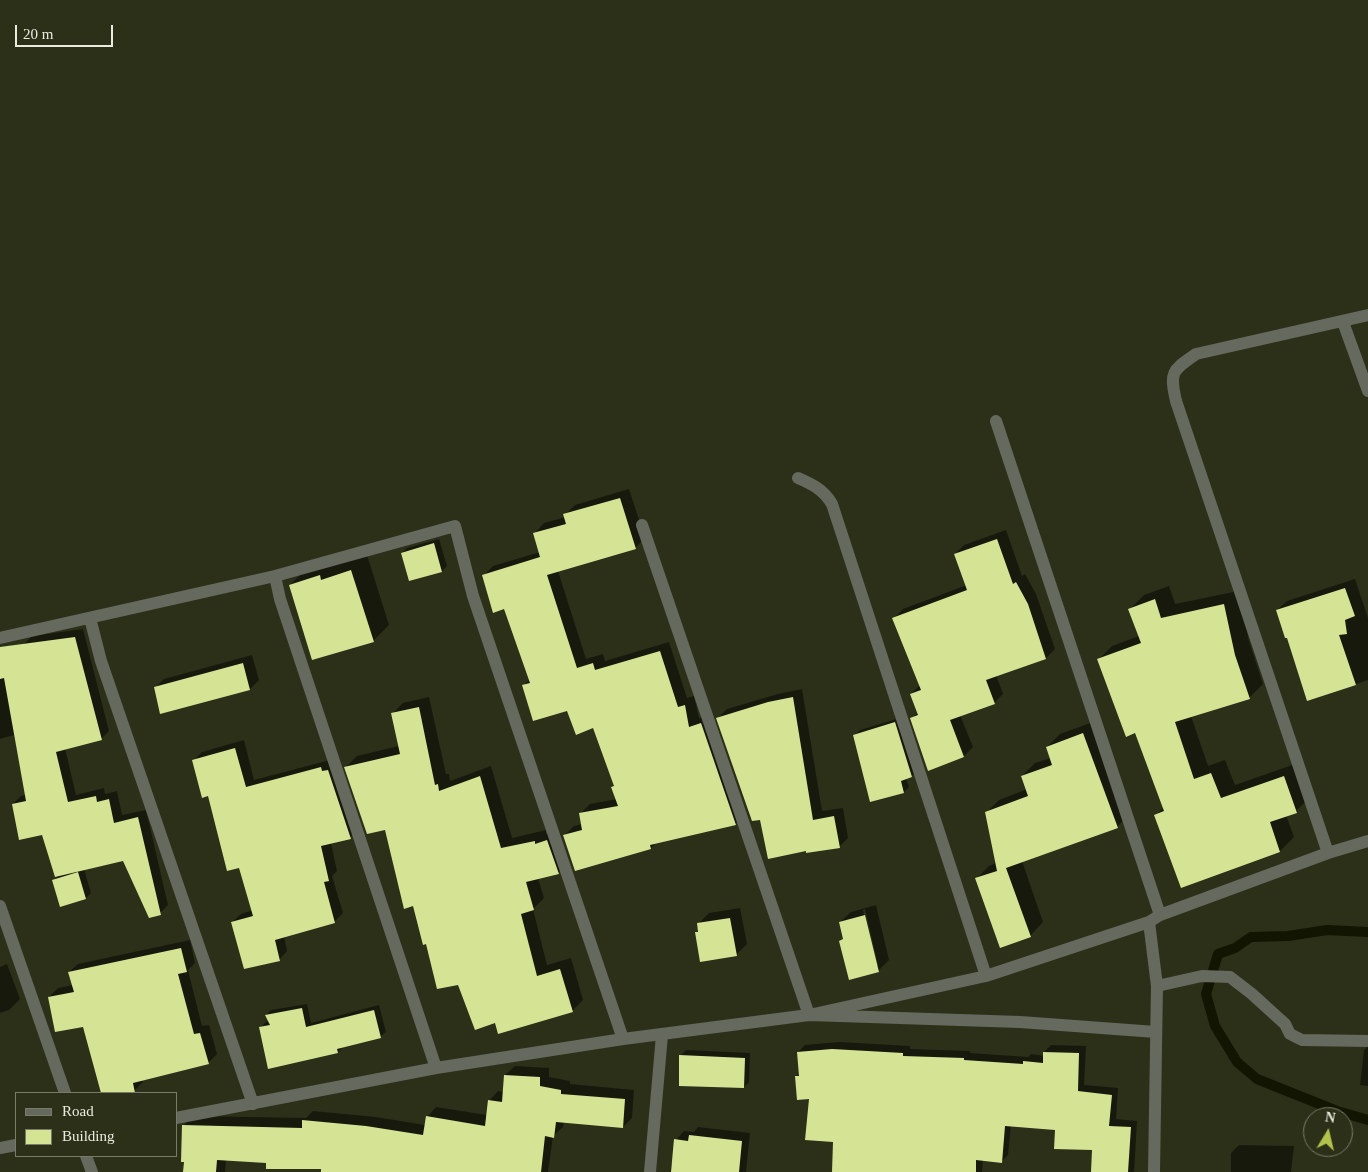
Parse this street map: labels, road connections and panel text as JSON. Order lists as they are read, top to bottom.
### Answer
{
  "legend": ["Road", "Building"],
  "scale_bar": "20 m",
  "north": "top"
}
